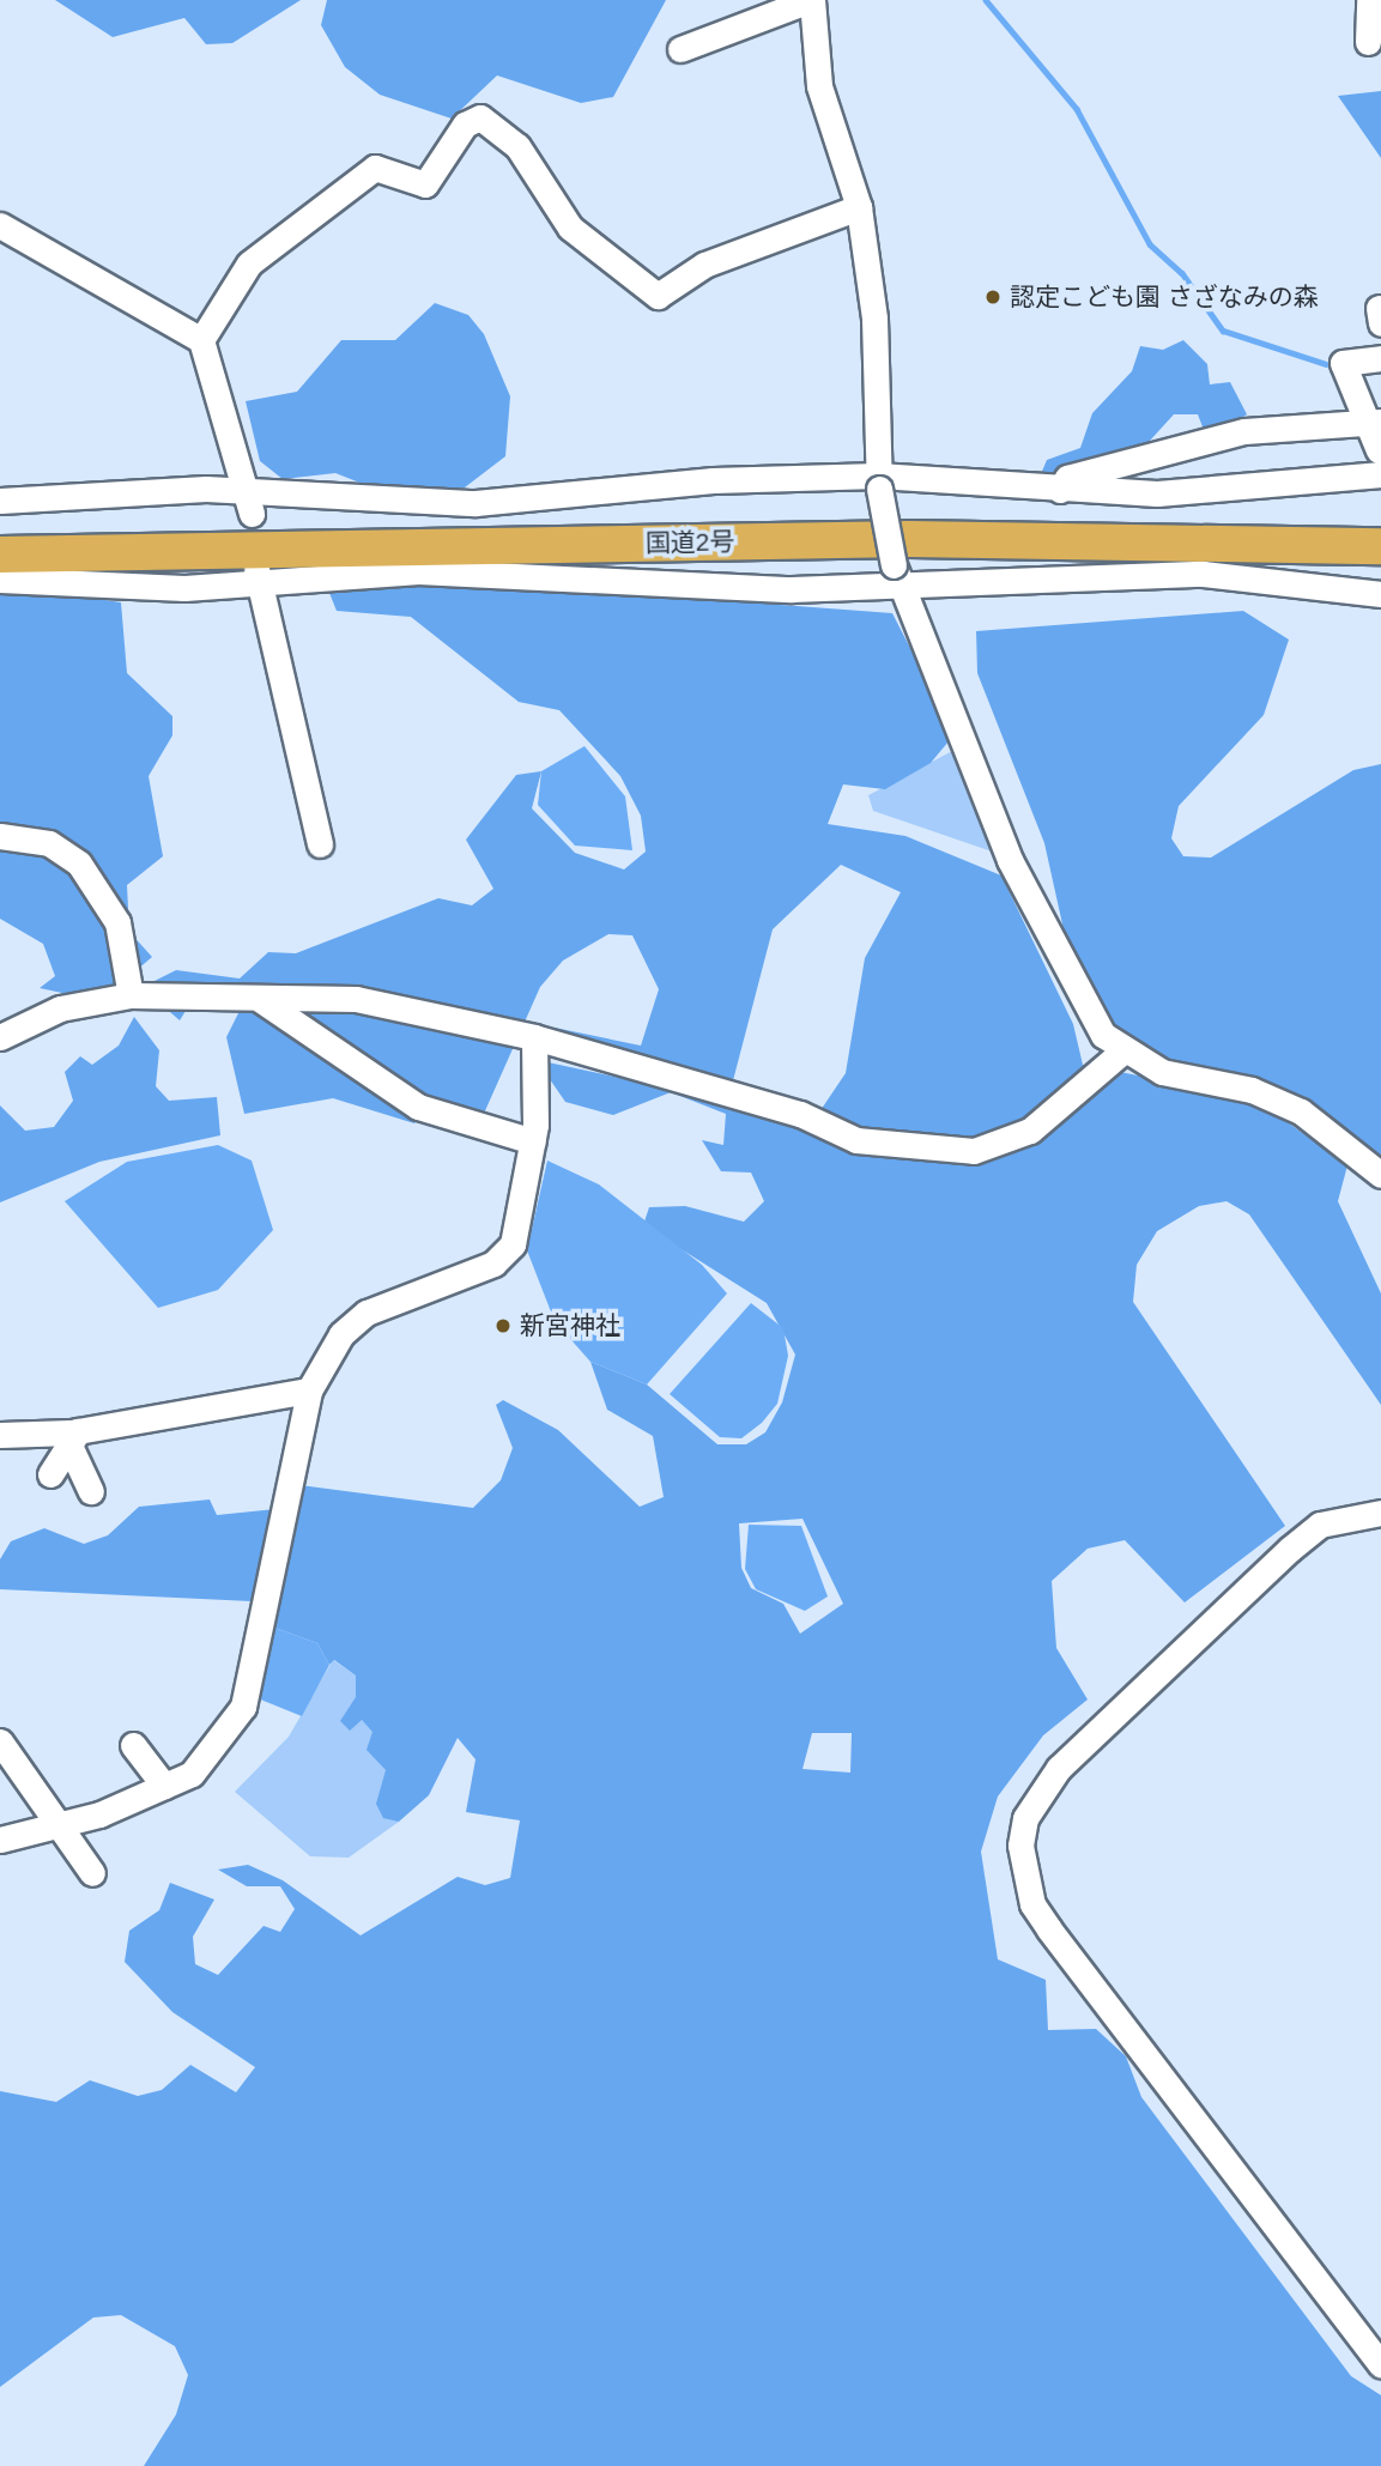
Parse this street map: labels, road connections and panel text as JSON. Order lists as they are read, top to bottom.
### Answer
{
  "streets": {
    "highway": ["国道2号"]
  },
  "places": ["認定こども園 さざなみの森", "新宮神社"]
}
